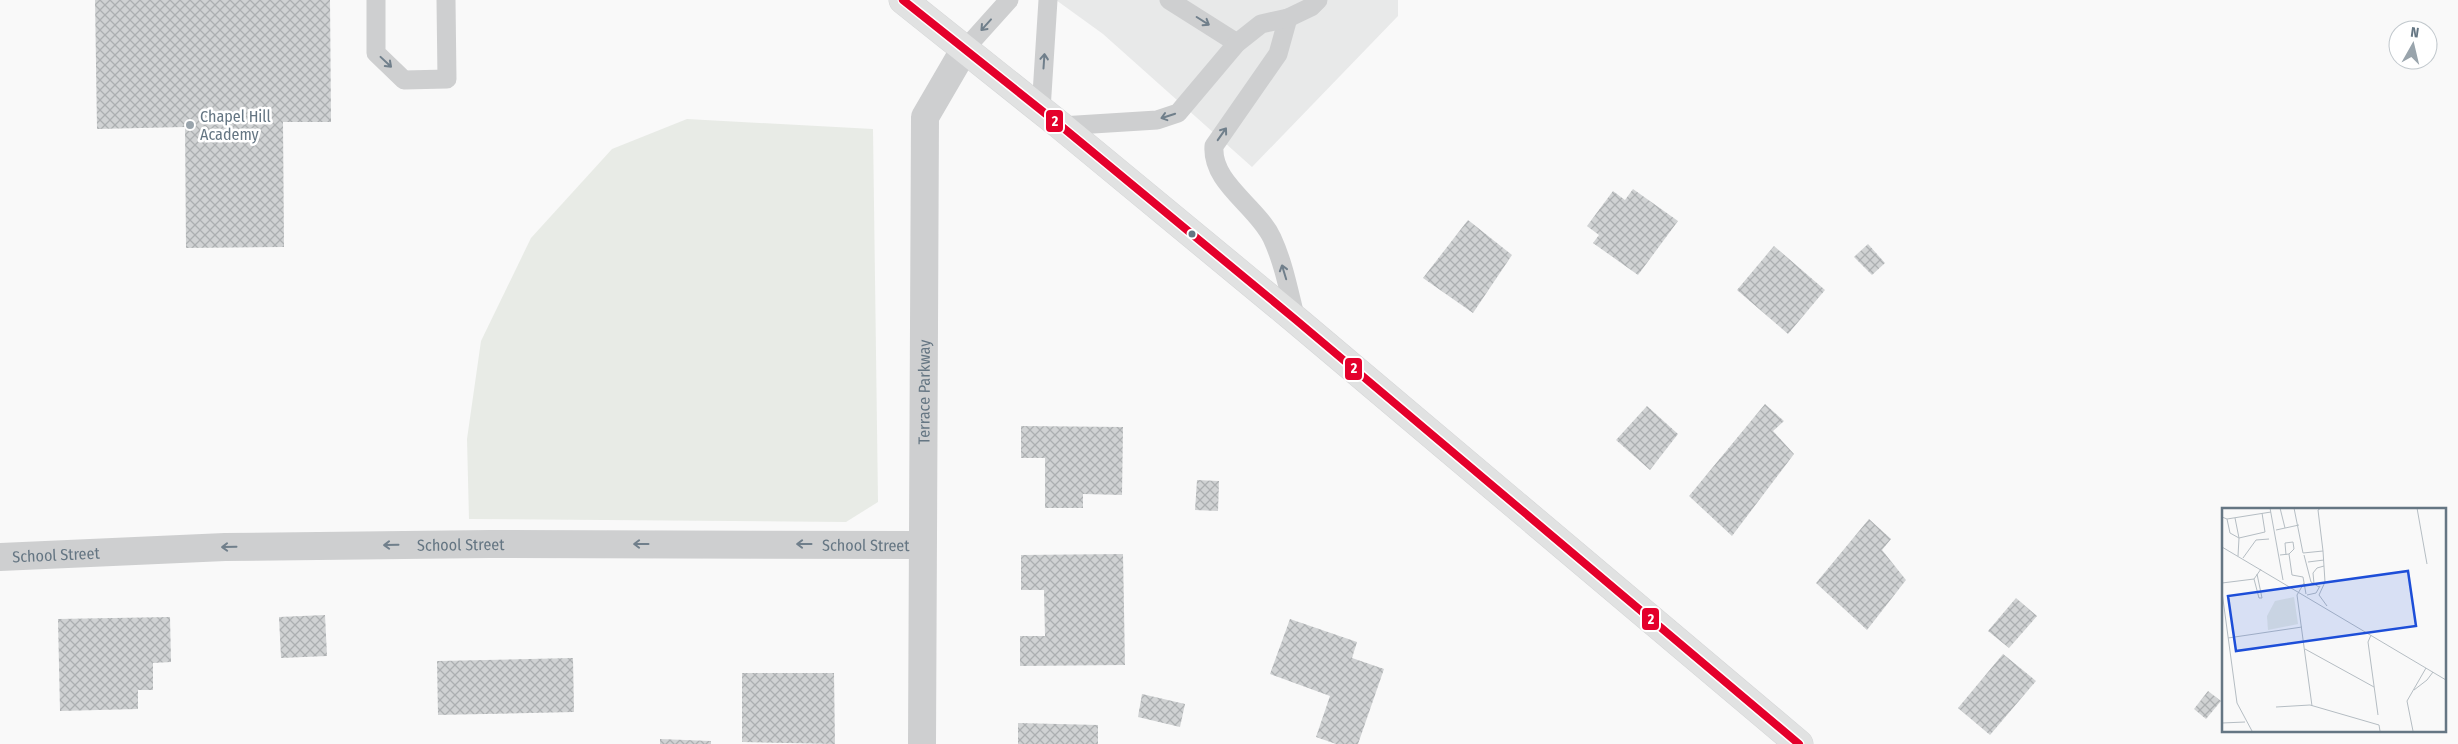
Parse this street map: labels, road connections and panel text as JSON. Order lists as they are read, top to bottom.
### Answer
{
  "streets": {
    "street": ["Terrace Parkway", "School Street"]
  },
  "crossings": [
    ["Terrace Parkway", "School Street"]
  ],
  "one_way": ["School Street"],
  "places": ["Chapel Hill Academy"],
  "lines": ["transit line 2"],
  "north": "top"
}
